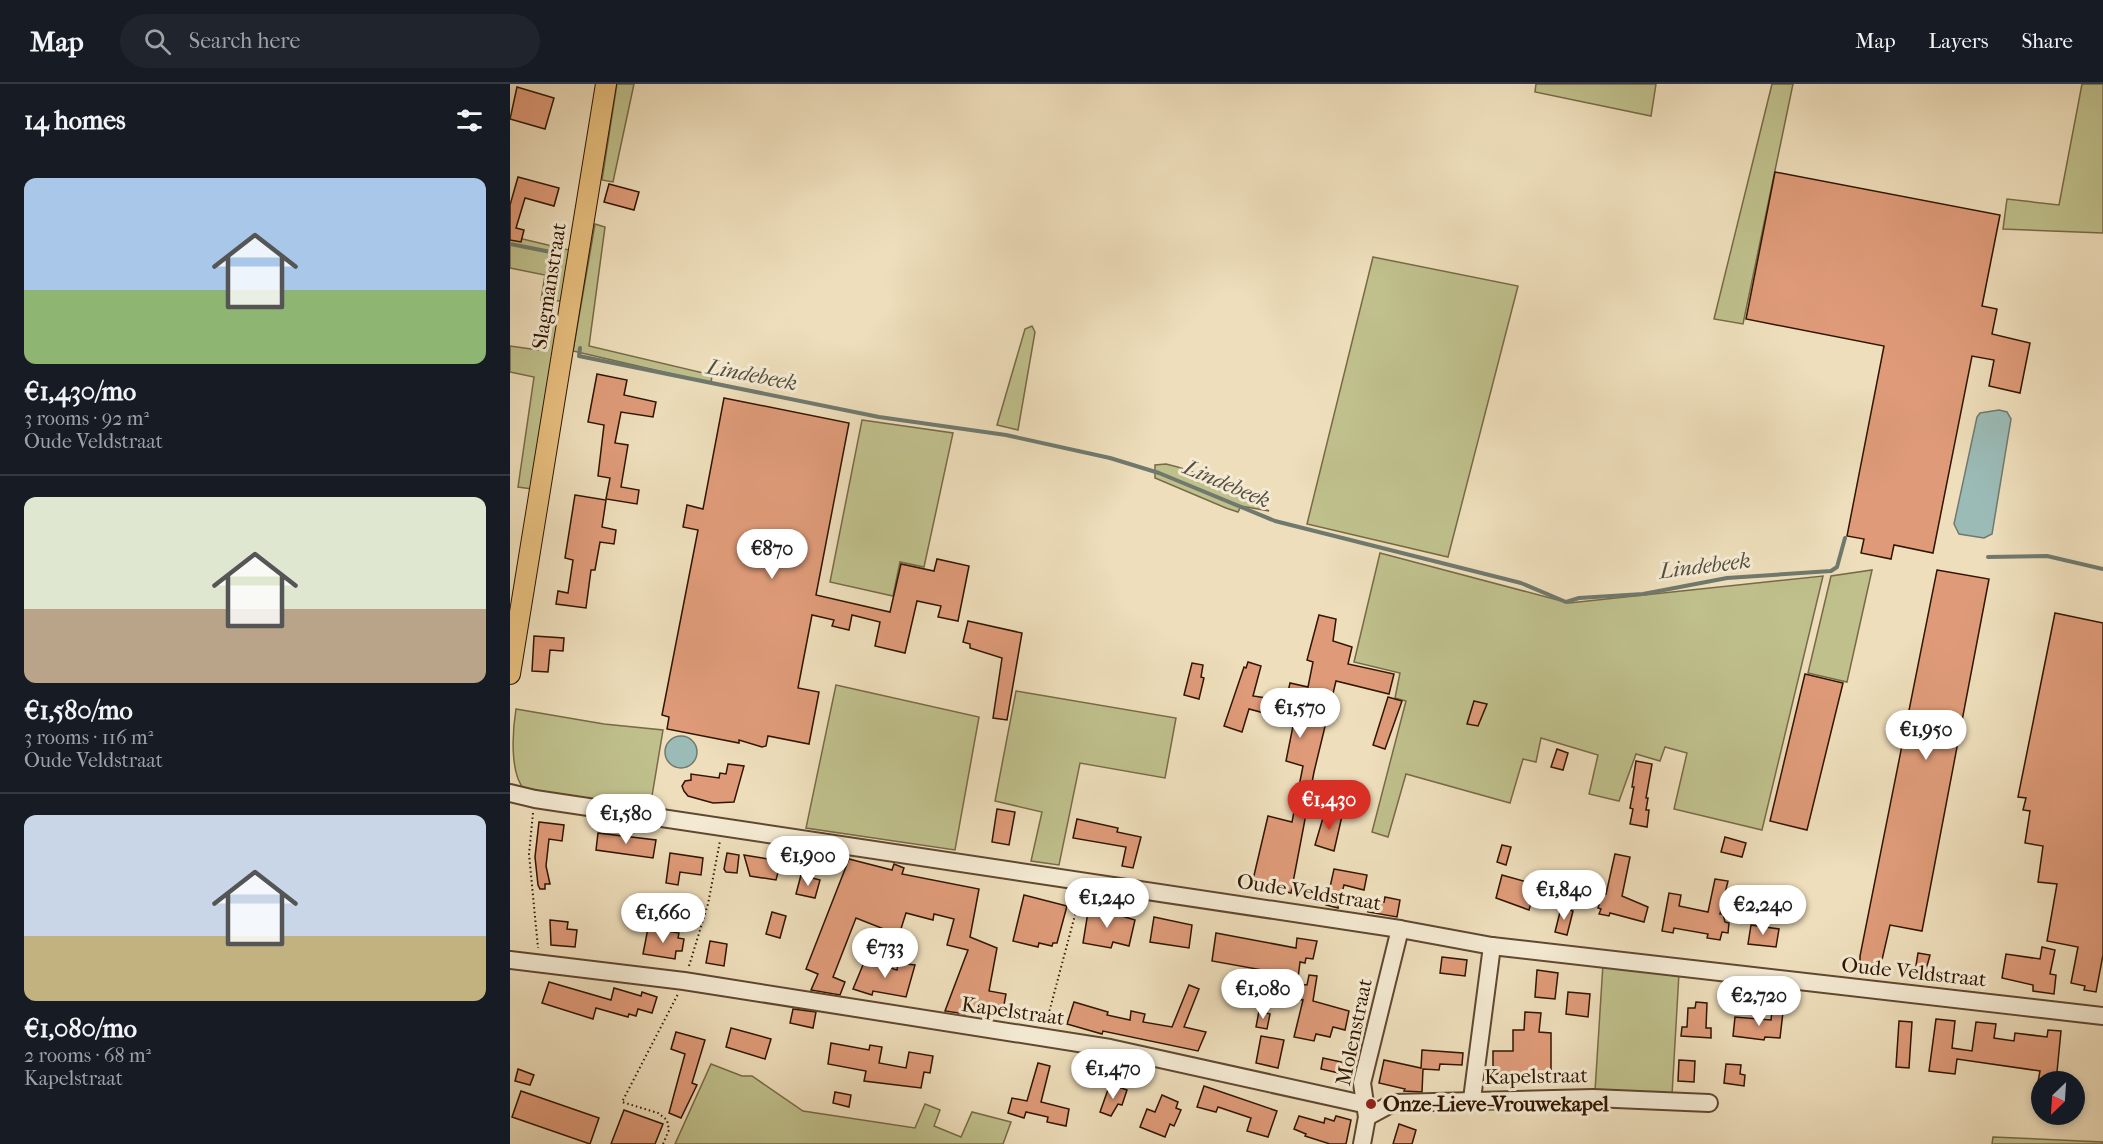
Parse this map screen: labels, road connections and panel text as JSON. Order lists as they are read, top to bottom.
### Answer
{
  "streets": {
    "main road": ["Slagmanstraat"],
    "street": ["Oude Veldstraat", "Kapelstraat", "Molenstraat"]
  },
  "crossings": [
    ["Oude Veldstraat", "Molenstraat"],
    ["Kapelstraat", "Molenstraat"]
  ],
  "water": ["Lindebeek"],
  "places": ["Onze-Lieve-Vrouwekapel"],
  "north": "bottom left",
  "page": {
    "header": "Map",
    "search": "Search here",
    "nav": ["Map", "Layers", "Share"],
    "heading": "14 homes",
    "list": [
      {
        "name": "€1,430/mo",
        "note": "3 rooms · 92 m² · Oude Veldstraat"
      },
      {
        "name": "€1,580/mo",
        "note": "3 rooms · 116 m² · Oude Veldstraat"
      },
      {
        "name": "€1,080/mo",
        "note": "2 rooms · 68 m² · Kapelstraat"
      }
    ],
    "price": [
      "€870",
      "€1,570",
      "€1,950",
      "€1,430",
      "€1,580",
      "€1,900",
      "€1,840",
      "€1,240",
      "€2,240",
      "€1,660",
      "€733",
      "€1,080",
      "€2,720",
      "€1,470"
    ]
  }
}
